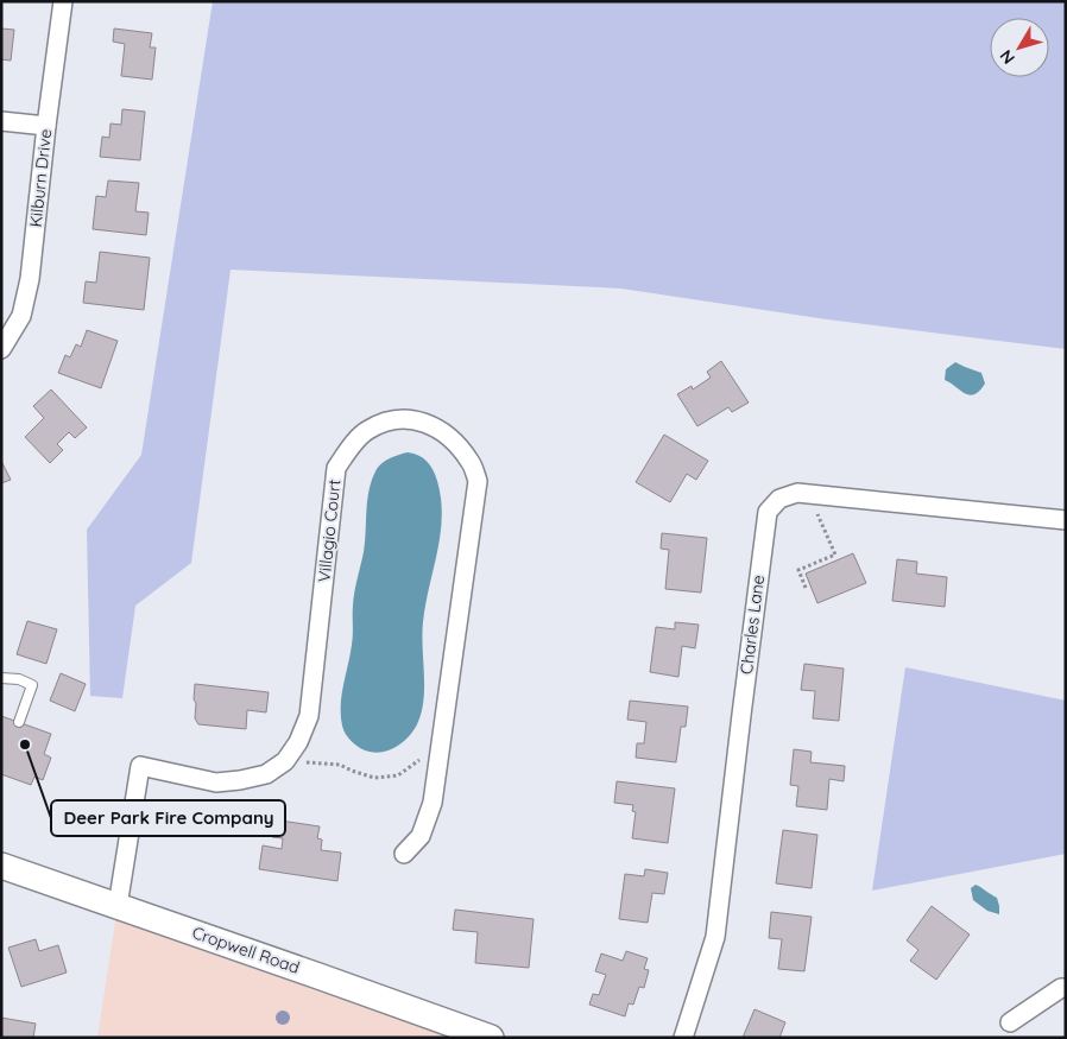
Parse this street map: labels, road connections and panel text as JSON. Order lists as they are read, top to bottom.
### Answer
{
  "streets": {
    "street": [
      "Kilburn Drive",
      "Villagio Court",
      "Charles Lane",
      "Cropwell Road"
    ]
  },
  "crossings": [
    ["Villagio Court", "Cropwell Road"]
  ],
  "places": ["Deer Park Fire Company"],
  "north": "bottom left"
}
